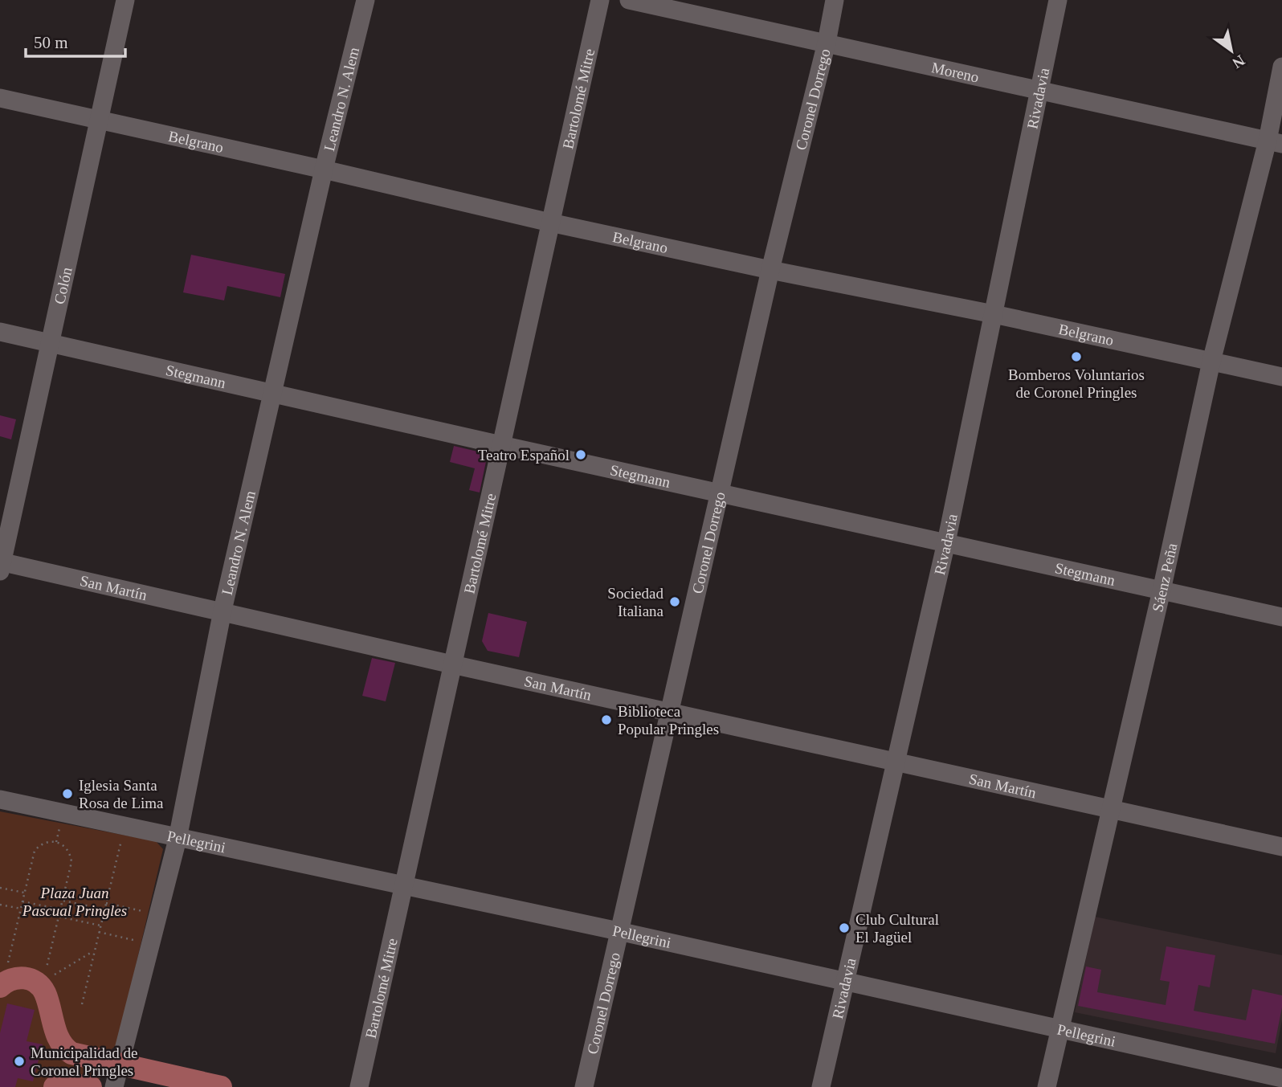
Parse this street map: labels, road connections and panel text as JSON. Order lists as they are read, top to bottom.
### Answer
{
  "streets": {
    "street": [
      "Moreno",
      "Bartolomé Mitre",
      "Rivadavia",
      "Leandro N. Alem",
      "Coronel Dorrego",
      "Belgrano",
      "Colón",
      "Stegmann",
      "Sáenz Peña",
      "San Martín",
      "Pellegrini"
    ]
  },
  "crossings": [
    ["Moreno", "Rivadavia"],
    ["Moreno", "Coronel Dorrego"],
    ["Moreno", "Sáenz Peña"],
    ["Bartolomé Mitre", "Belgrano"],
    ["Bartolomé Mitre", "Stegmann"],
    ["Bartolomé Mitre", "San Martín"],
    ["Bartolomé Mitre", "Pellegrini"],
    ["Rivadavia", "Belgrano"],
    ["Rivadavia", "Stegmann"],
    ["Rivadavia", "San Martín"],
    ["Rivadavia", "Pellegrini"],
    ["Leandro N. Alem", "Belgrano"],
    ["Leandro N. Alem", "Stegmann"],
    ["Leandro N. Alem", "San Martín"],
    ["Leandro N. Alem", "Pellegrini"],
    ["Coronel Dorrego", "Belgrano"],
    ["Coronel Dorrego", "Stegmann"],
    ["Coronel Dorrego", "San Martín"],
    ["Coronel Dorrego", "Pellegrini"],
    ["Belgrano", "Colón"],
    ["Belgrano", "Sáenz Peña"],
    ["Colón", "Stegmann"],
    ["Colón", "San Martín"],
    ["Stegmann", "Sáenz Peña"],
    ["Sáenz Peña", "San Martín"],
    ["Sáenz Peña", "Pellegrini"]
  ],
  "parks": ["Plaza Juan Pascual Pringles"],
  "places": [
    "Bomberos Voluntarios de Coronel Pringles",
    "Teatro Español",
    "Sociedad Italiana",
    "Biblioteca Popular Pringles",
    "Iglesia Santa Rosa de Lima",
    "Club Cultural El Jagüel",
    "Municipalidad de Coronel Pringles"
  ],
  "scale_bar": "50 m",
  "north": "bottom right"
}
